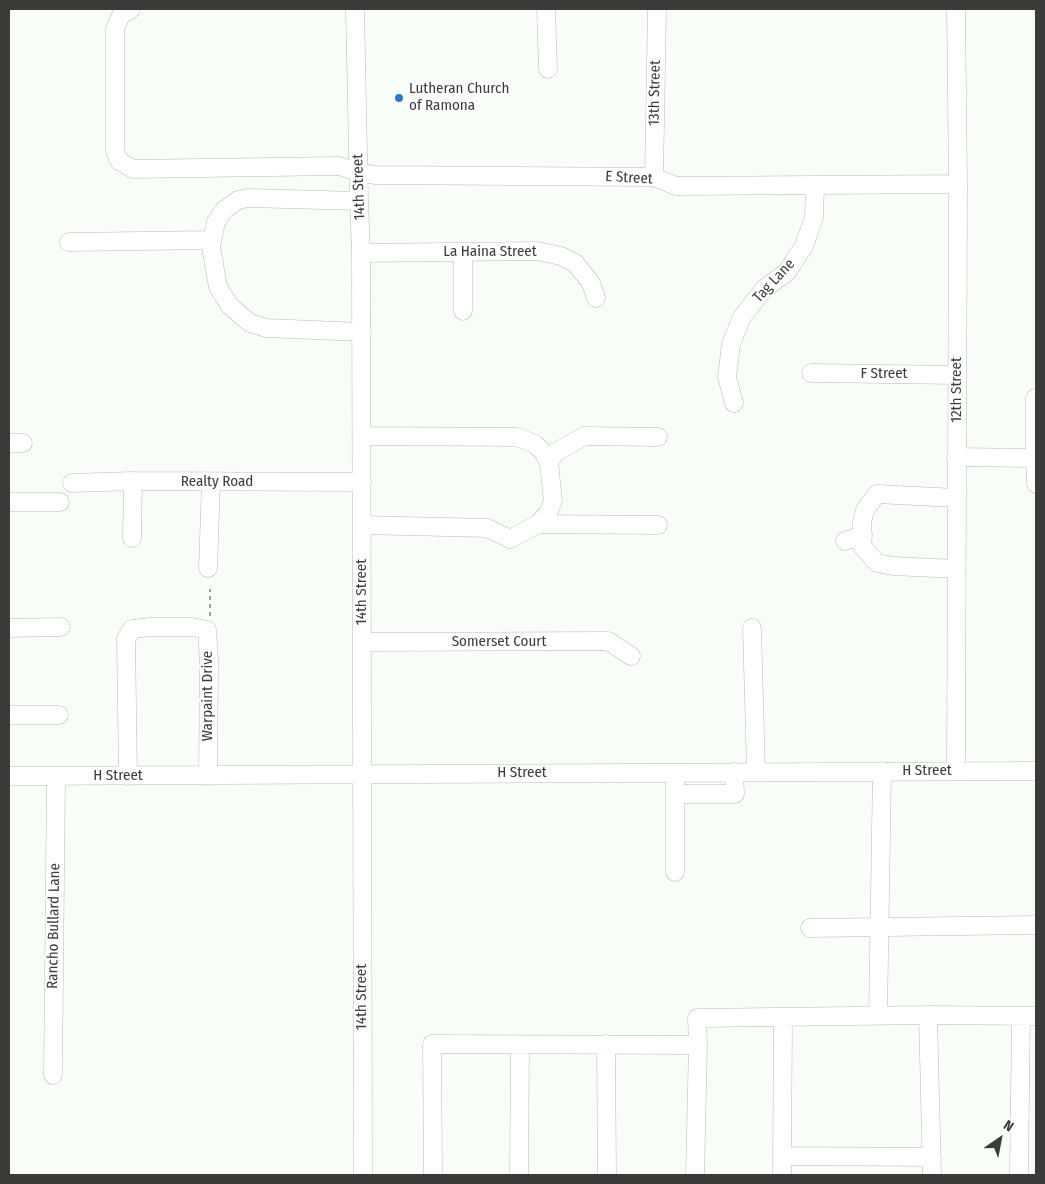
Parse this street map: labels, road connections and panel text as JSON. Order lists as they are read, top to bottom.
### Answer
{
  "streets": {
    "street": [
      "13th Street",
      "E Street",
      "14th Street",
      "La Haina Street",
      "Tag Lane",
      "F Street",
      "12th Street",
      "Realty Road",
      "Somerset Court",
      "Warpaint Drive",
      "H Street",
      "Rancho Bullard Lane"
    ]
  },
  "crossings": [
    ["13th Street", "E Street"],
    ["E Street", "14th Street"],
    ["E Street", "Tag Lane"],
    ["E Street", "12th Street"],
    ["14th Street", "La Haina Street"],
    ["14th Street", "Realty Road"],
    ["14th Street", "Somerset Court"],
    ["14th Street", "H Street"],
    ["F Street", "12th Street"],
    ["12th Street", "H Street"],
    ["Warpaint Drive", "H Street"],
    ["H Street", "Rancho Bullard Lane"]
  ],
  "places": ["Lutheran Church of Ramona"],
  "north": "top right"
}
